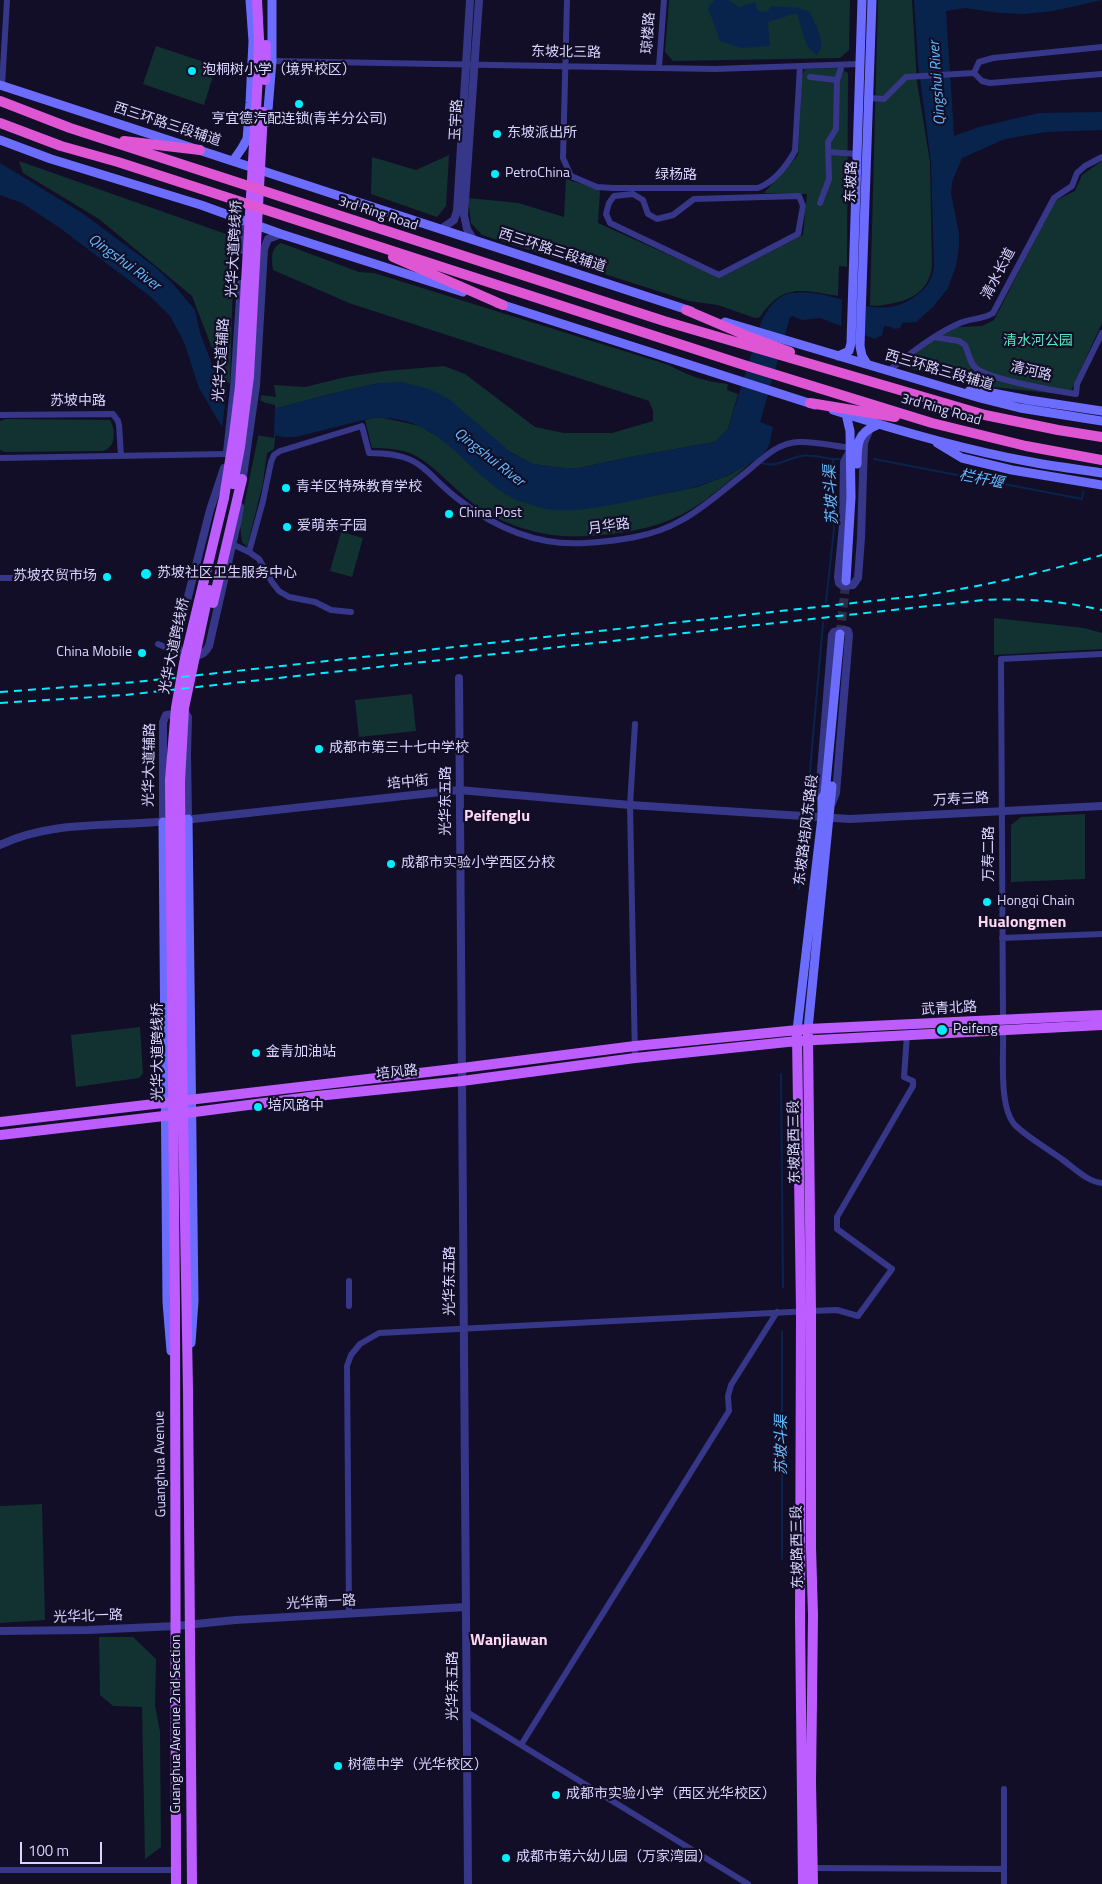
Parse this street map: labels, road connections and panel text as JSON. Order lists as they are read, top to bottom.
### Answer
{
  "streets": {
    "highway": ["3rd Ring Road"],
    "main road": [
      "西三环路三段辅道",
      "东坡路",
      "光华大道跨线桥",
      "光华大道辅路",
      "东坡路培风东路段",
      "武青北路",
      "培风路",
      "东坡路西三段",
      "Guanghua Avenue",
      "Guanghua Avenue 2nd Section"
    ],
    "street": [
      "琼楼路",
      "东坡北三路",
      "玉宇路",
      "绿杨路",
      "清水长道",
      "清河路",
      "苏坡中路",
      "月华路",
      "培中街",
      "万寿三路",
      "光华东五路",
      "万寿二路",
      "光华南一路",
      "光华北一路"
    ]
  },
  "crossings": [
    ["琼楼路", "东坡北三路"],
    ["东坡北三路", "玉宇路"],
    ["东坡北三路", "绿杨路"],
    ["东坡北三路", "东坡路"],
    ["西三环路三段辅道", "东坡路"],
    ["西三环路三段辅道", "3rd Ring Road"],
    ["西三环路三段辅道", "清水长道"],
    ["光华大道跨线桥", "Guanghua Avenue"],
    ["清水长道", "清河路"],
    ["光华大道辅路", "培中街"],
    ["光华大道辅路", "培风路"],
    ["光华大道辅路", "Guanghua Avenue"],
    ["培中街", "万寿三路"],
    ["培中街", "光华东五路"],
    ["培中街", "东坡路培风东路段"],
    ["万寿三路", "东坡路培风东路段"],
    ["万寿三路", "万寿二路"],
    ["光华东五路", "培风路"],
    ["光华东五路", "光华南一路"],
    ["东坡路培风东路段", "武青北路"],
    ["东坡路培风东路段", "培风路"],
    ["东坡路培风东路段", "东坡路西三段"],
    ["万寿二路", "武青北路"],
    ["武青北路", "培风路"],
    ["武青北路", "东坡路西三段"],
    ["培风路", "东坡路西三段"],
    ["Guanghua Avenue", "光华南一路"],
    ["Guanghua Avenue", "光华北一路"],
    ["Guanghua Avenue", "Guanghua Avenue 2nd Section"],
    ["光华南一路", "光华北一路"],
    ["光华南一路", "Guanghua Avenue 2nd Section"],
    ["光华北一路", "Guanghua Avenue 2nd Section"]
  ],
  "districts": ["Peifenglu", "Hualongmen", "Wanjiawan"],
  "water": ["Qingshui River", "栏杆堰", "苏坡斗渠"],
  "parks": ["清水河公园"],
  "places": [
    "泡桐树小学（境界校区）",
    "亨宜德汽配连锁(青羊分公司)",
    "东坡派出所",
    "PetroChina",
    "青羊区特殊教育学校",
    "China Post",
    "爱萌亲子园",
    "苏坡社区卫生服务中心",
    "苏坡农贸市场",
    "China Mobile",
    "成都市第三十七中学校",
    "成都市实验小学西区分校",
    "Hongqi Chain",
    "Peifeng",
    "金青加油站",
    "培风路中",
    "树德中学（光华校区）",
    "成都市实验小学（西区光华校区）",
    "成都市第六幼儿园（万家湾园）"
  ],
  "scale_bar": "100 m"
}
